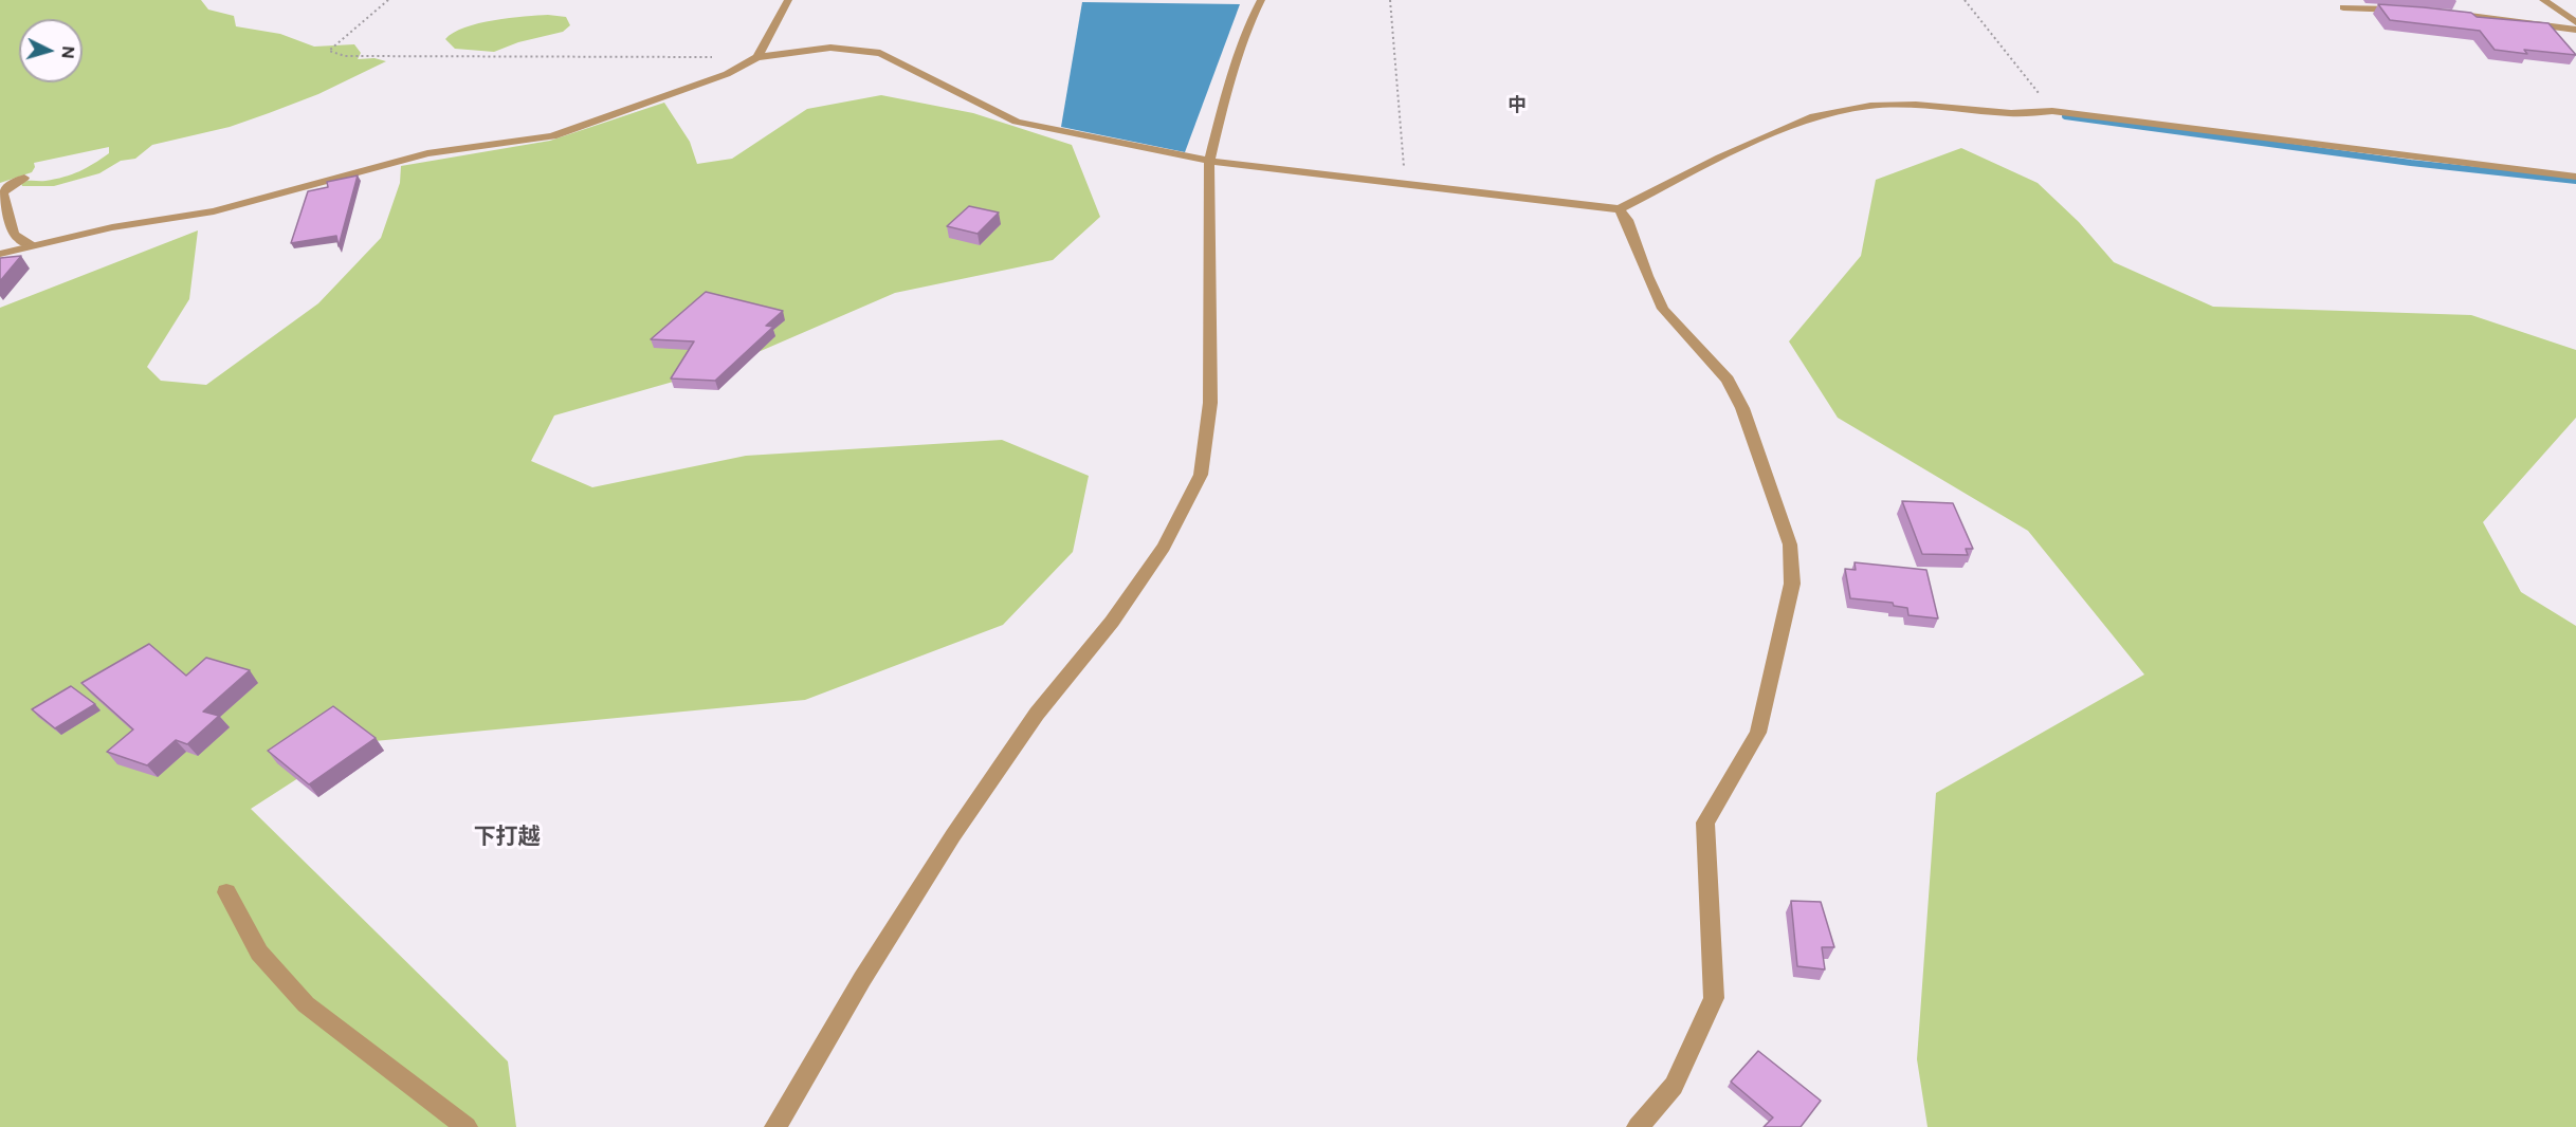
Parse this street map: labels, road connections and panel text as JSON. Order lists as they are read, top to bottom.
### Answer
{
  "districts": ["中", "下打越"],
  "north": "right"
}
